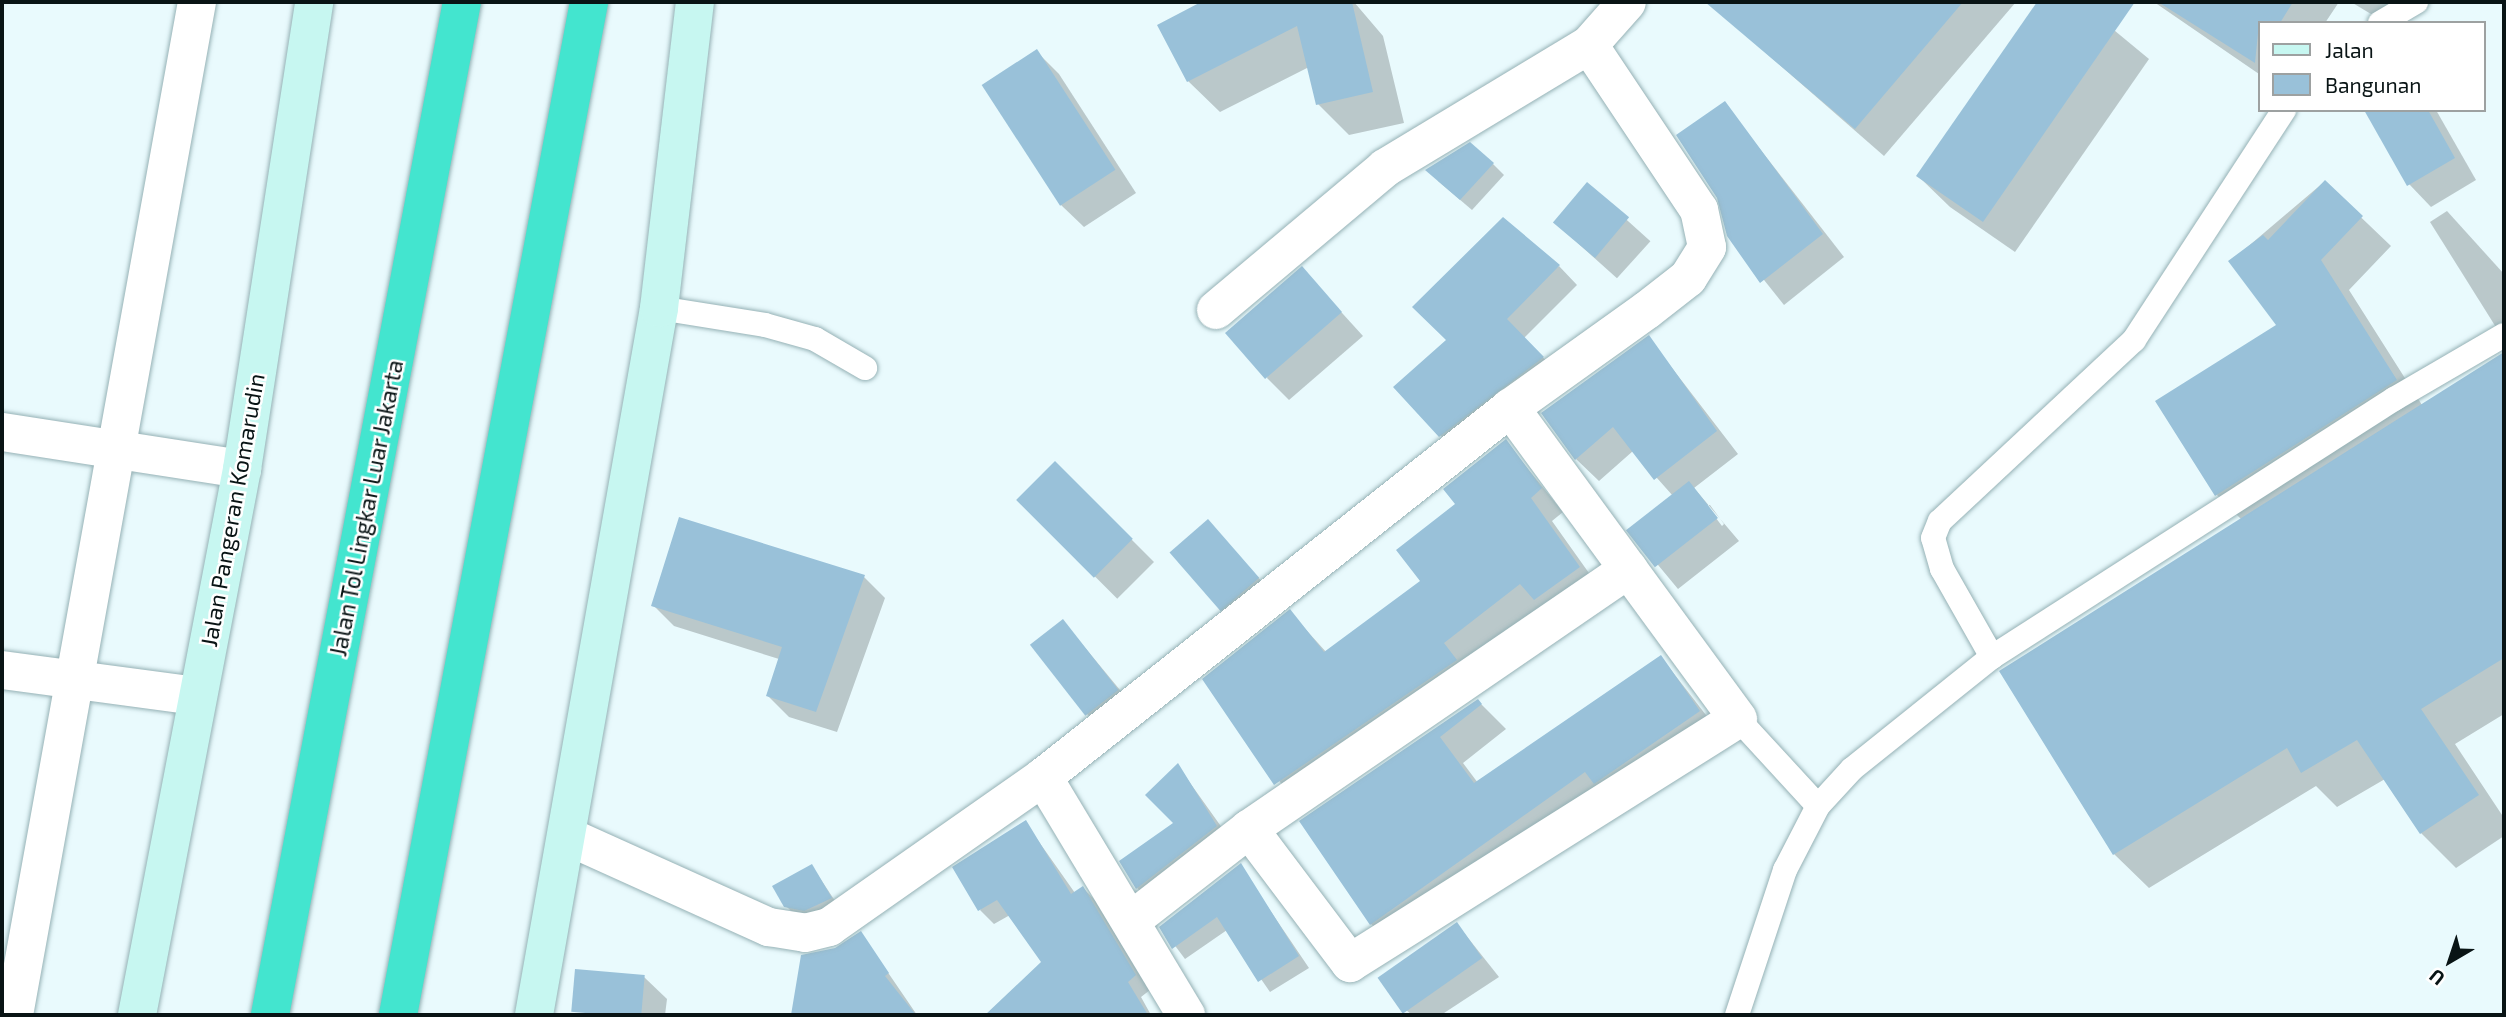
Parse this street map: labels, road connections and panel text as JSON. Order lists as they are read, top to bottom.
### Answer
{
  "streets": {
    "highway": ["Jalan Tol Lingkar Luar Jakarta"],
    "street": ["Jalan Pangeran Komarudin"]
  },
  "legend": ["Jalan", "Bangunan"],
  "north": "bottom left"
}
